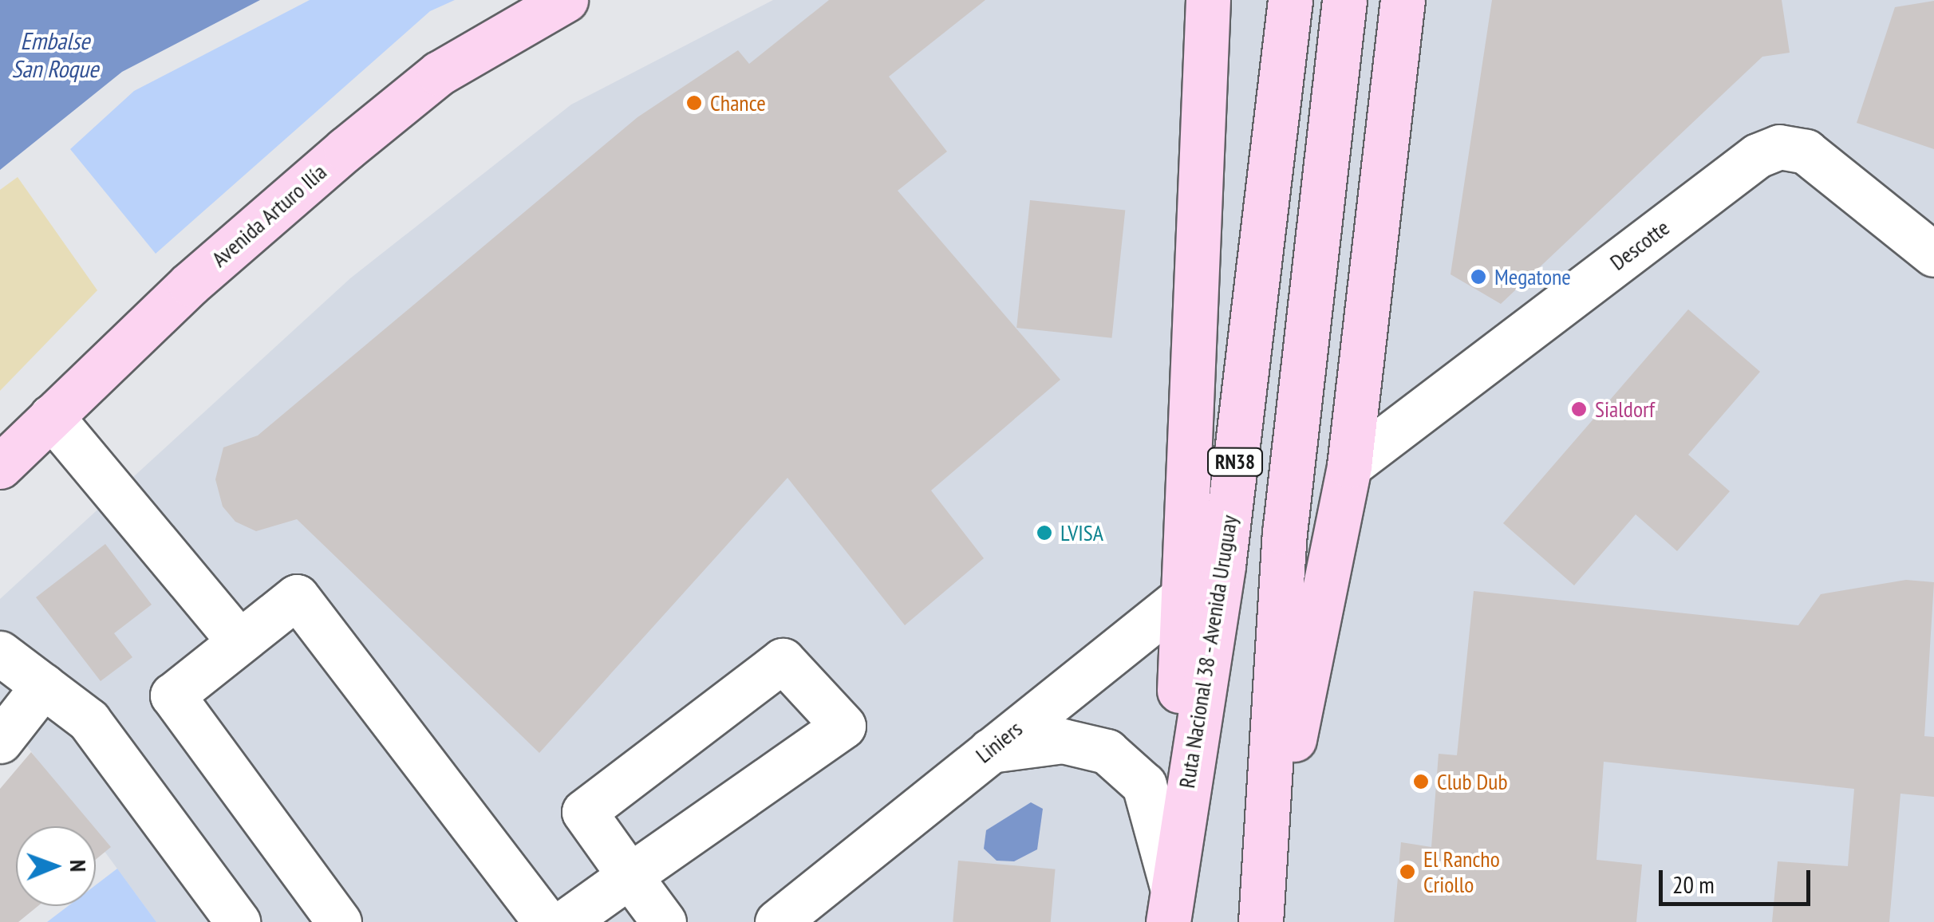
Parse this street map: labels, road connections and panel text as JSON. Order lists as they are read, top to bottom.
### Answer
{
  "streets": {
    "main road": ["Avenida Arturo Ilía", "RN38", "Ruta Nacional 38 - Avenida Uruguay"],
    "street": ["Descotte", "Liniers"]
  },
  "crossings": [
    ["Ruta Nacional 38 - Avenida Uruguay", "Liniers"]
  ],
  "water": ["Embalse San Roque"],
  "places": [
    "Chance",
    "Megatone",
    "Sialdorf",
    "LVISA",
    "Club Dub",
    "El Rancho Criollo"
  ],
  "scale_bar": "20 m",
  "north": "right"
}
